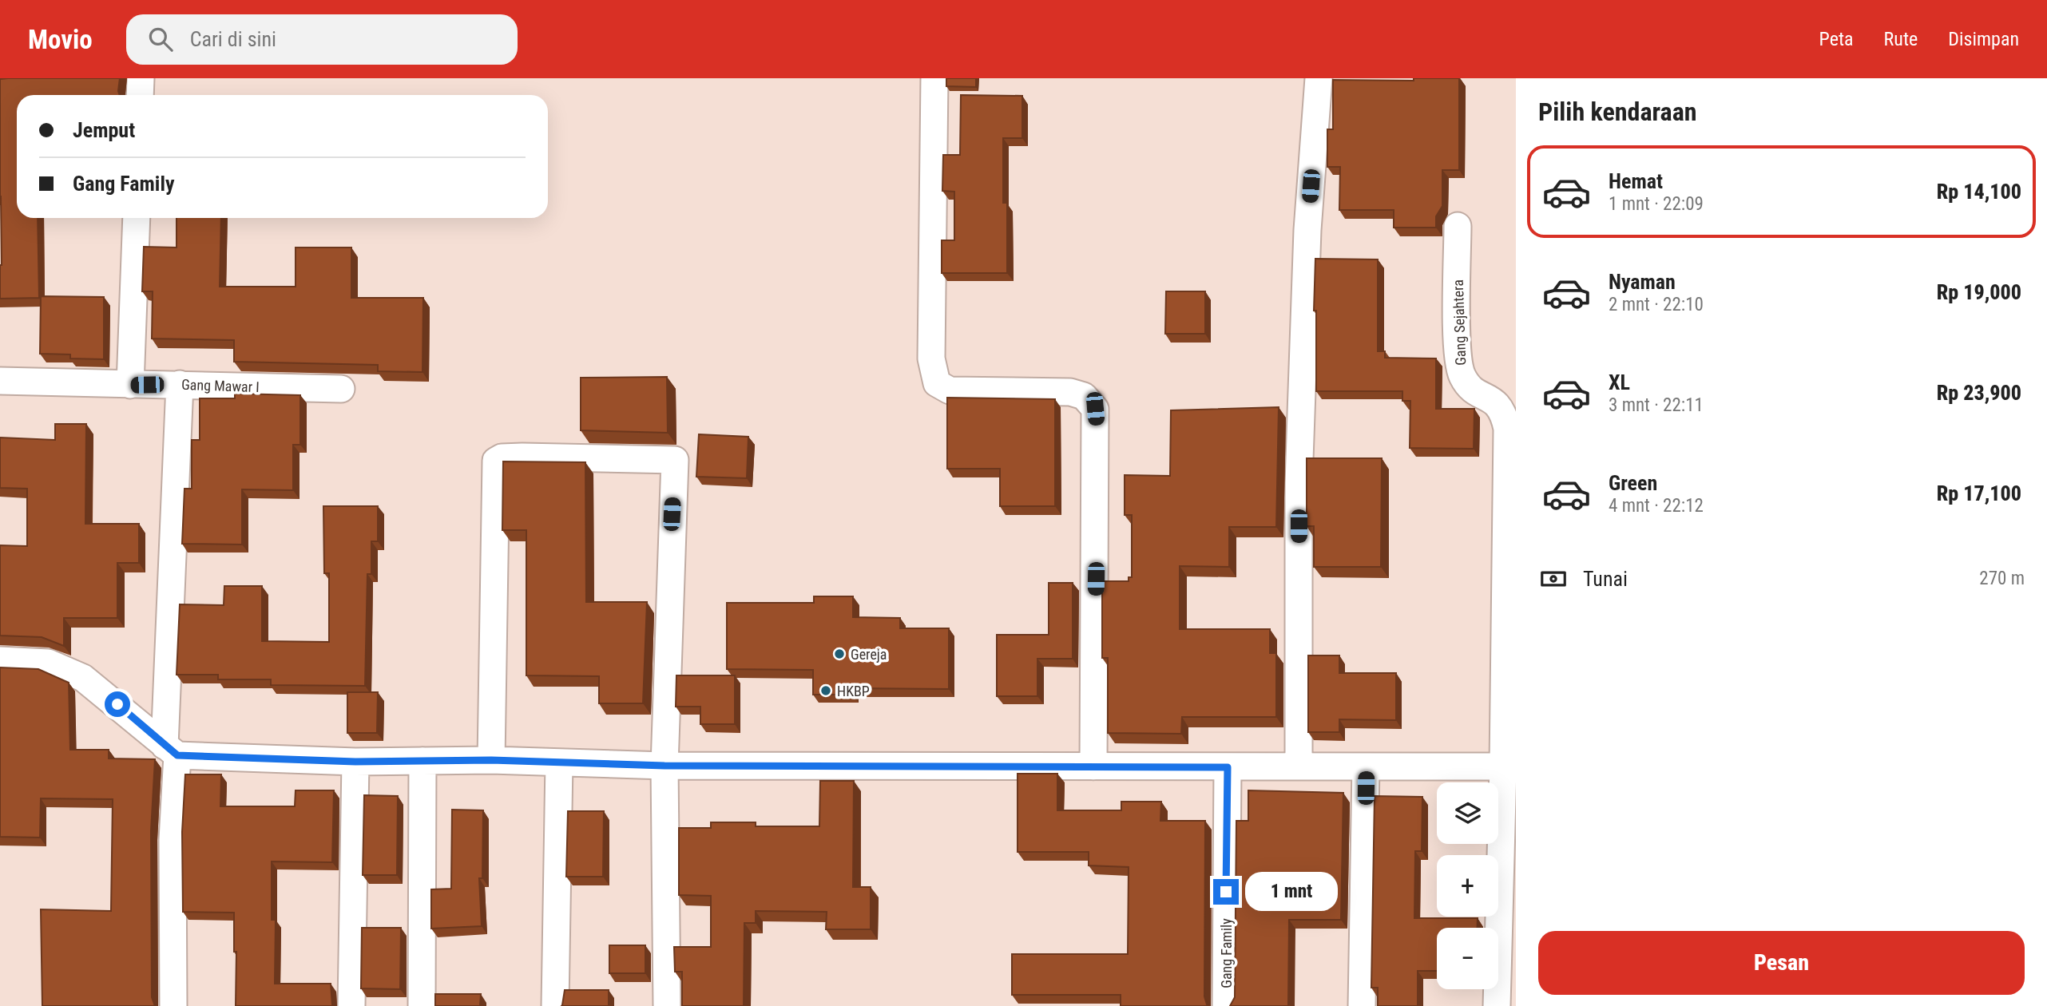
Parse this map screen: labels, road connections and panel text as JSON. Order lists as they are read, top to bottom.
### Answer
{
  "streets": {
    "street": ["Gang Sejahtera", "Gang Mawar I", "Gang Family"]
  },
  "places": ["Gereja", "HKBP"],
  "page": {
    "header": "Movio",
    "search": "Cari di sini",
    "nav": ["Peta", "Rute", "Disimpan"],
    "heading": "Pilih kendaraan",
    "banner": ["Jemput", "Gang Family"],
    "list": [
      {
        "name": "Hemat",
        "note": "1 mnt · 22:09",
        "value": "Rp 14,100"
      },
      {
        "name": "Nyaman",
        "note": "2 mnt · 22:10",
        "value": "Rp 19,000"
      },
      {
        "name": "XL",
        "note": "3 mnt · 22:11",
        "value": "Rp 23,900"
      },
      {
        "name": "Green",
        "note": "4 mnt · 22:12",
        "value": "Rp 17,100"
      }
    ],
    "pay": ["Tunai", "270 m"],
    "map_buttons": ["+", "−"],
    "bubble": "1 mnt",
    "buttons": "Pesan"
  }
}
